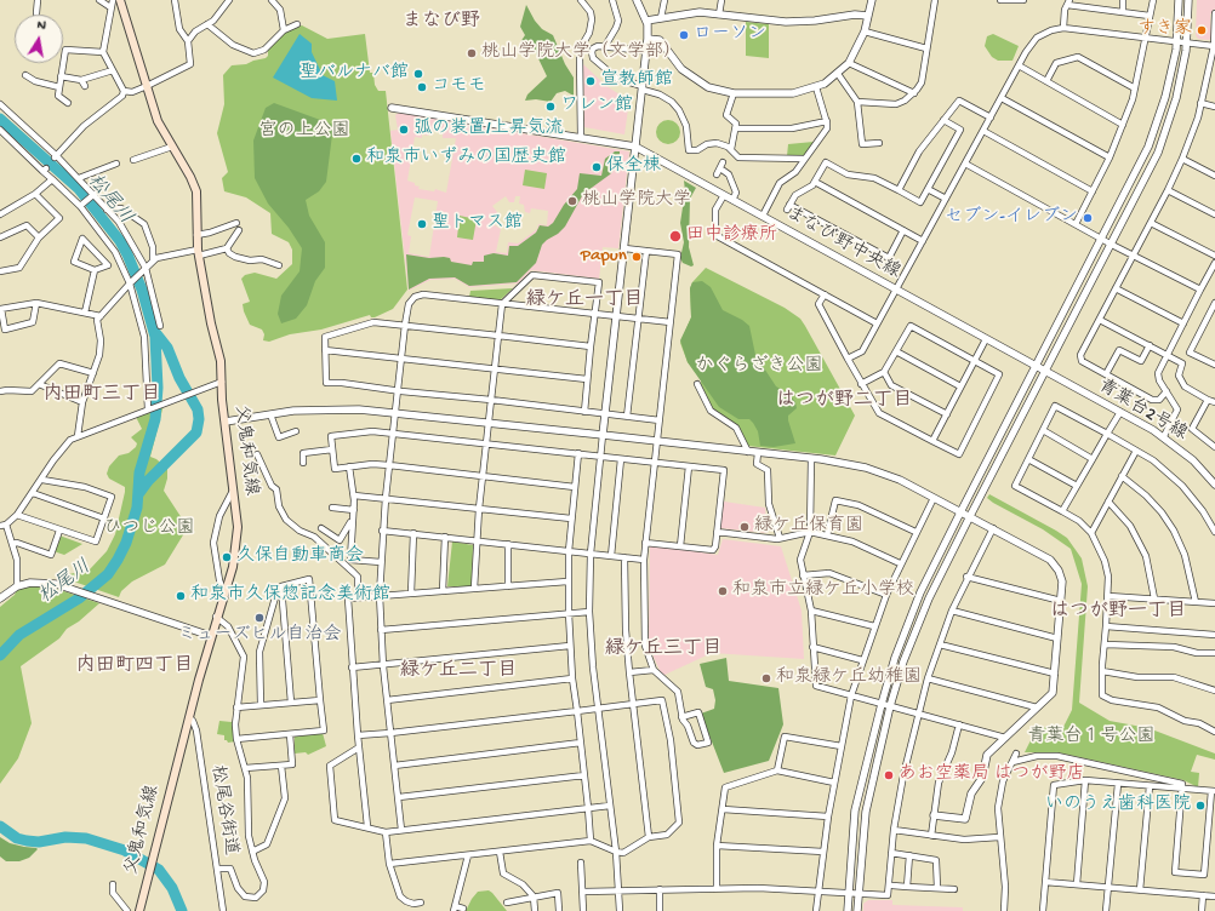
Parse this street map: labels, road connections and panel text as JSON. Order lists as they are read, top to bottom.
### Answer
{
  "streets": {
    "main road": ["父鬼和気線"],
    "street": ["まなび野中央線", "青葉台2号線", "松尾谷街道"]
  },
  "crossings": [
    ["まなび野中央線", "青葉台2号線"],
    ["父鬼和気線", "松尾谷街道"]
  ],
  "districts": [
    "まなび野",
    "緑ケ丘一丁目",
    "内田町三丁目",
    "はつが野二丁目",
    "はつが野一丁目",
    "緑ケ丘三丁目",
    "内田町四丁目",
    "緑ケ丘二丁目"
  ],
  "water": ["松尾川"],
  "parks": [
    "宮の上公園",
    "かぐらざき公園",
    "ひつじ公園",
    "青葉台１号公園"
  ],
  "places": [
    "すき家",
    "ローソン",
    "桃山学院大学（文学部）",
    "聖バルナバ館",
    "宣教師館",
    "コモモ",
    "ワレン館",
    "弧の装置/上昇気流",
    "和泉市いずみの国歴史館",
    "保全棟",
    "桃山学院大学",
    "セブン-イレブン",
    "聖トマス館",
    "田中診療所",
    "Papun",
    "緑ケ丘保育園",
    "久保自動車商会",
    "和泉市立緑ケ丘小学校",
    "和泉市久保惣記念美術館",
    "ミューズヒル自治会",
    "和泉緑ケ丘幼稚園",
    "あお空薬局 はつが野店",
    "いのうえ歯科医院"
  ],
  "north": "top"
}
